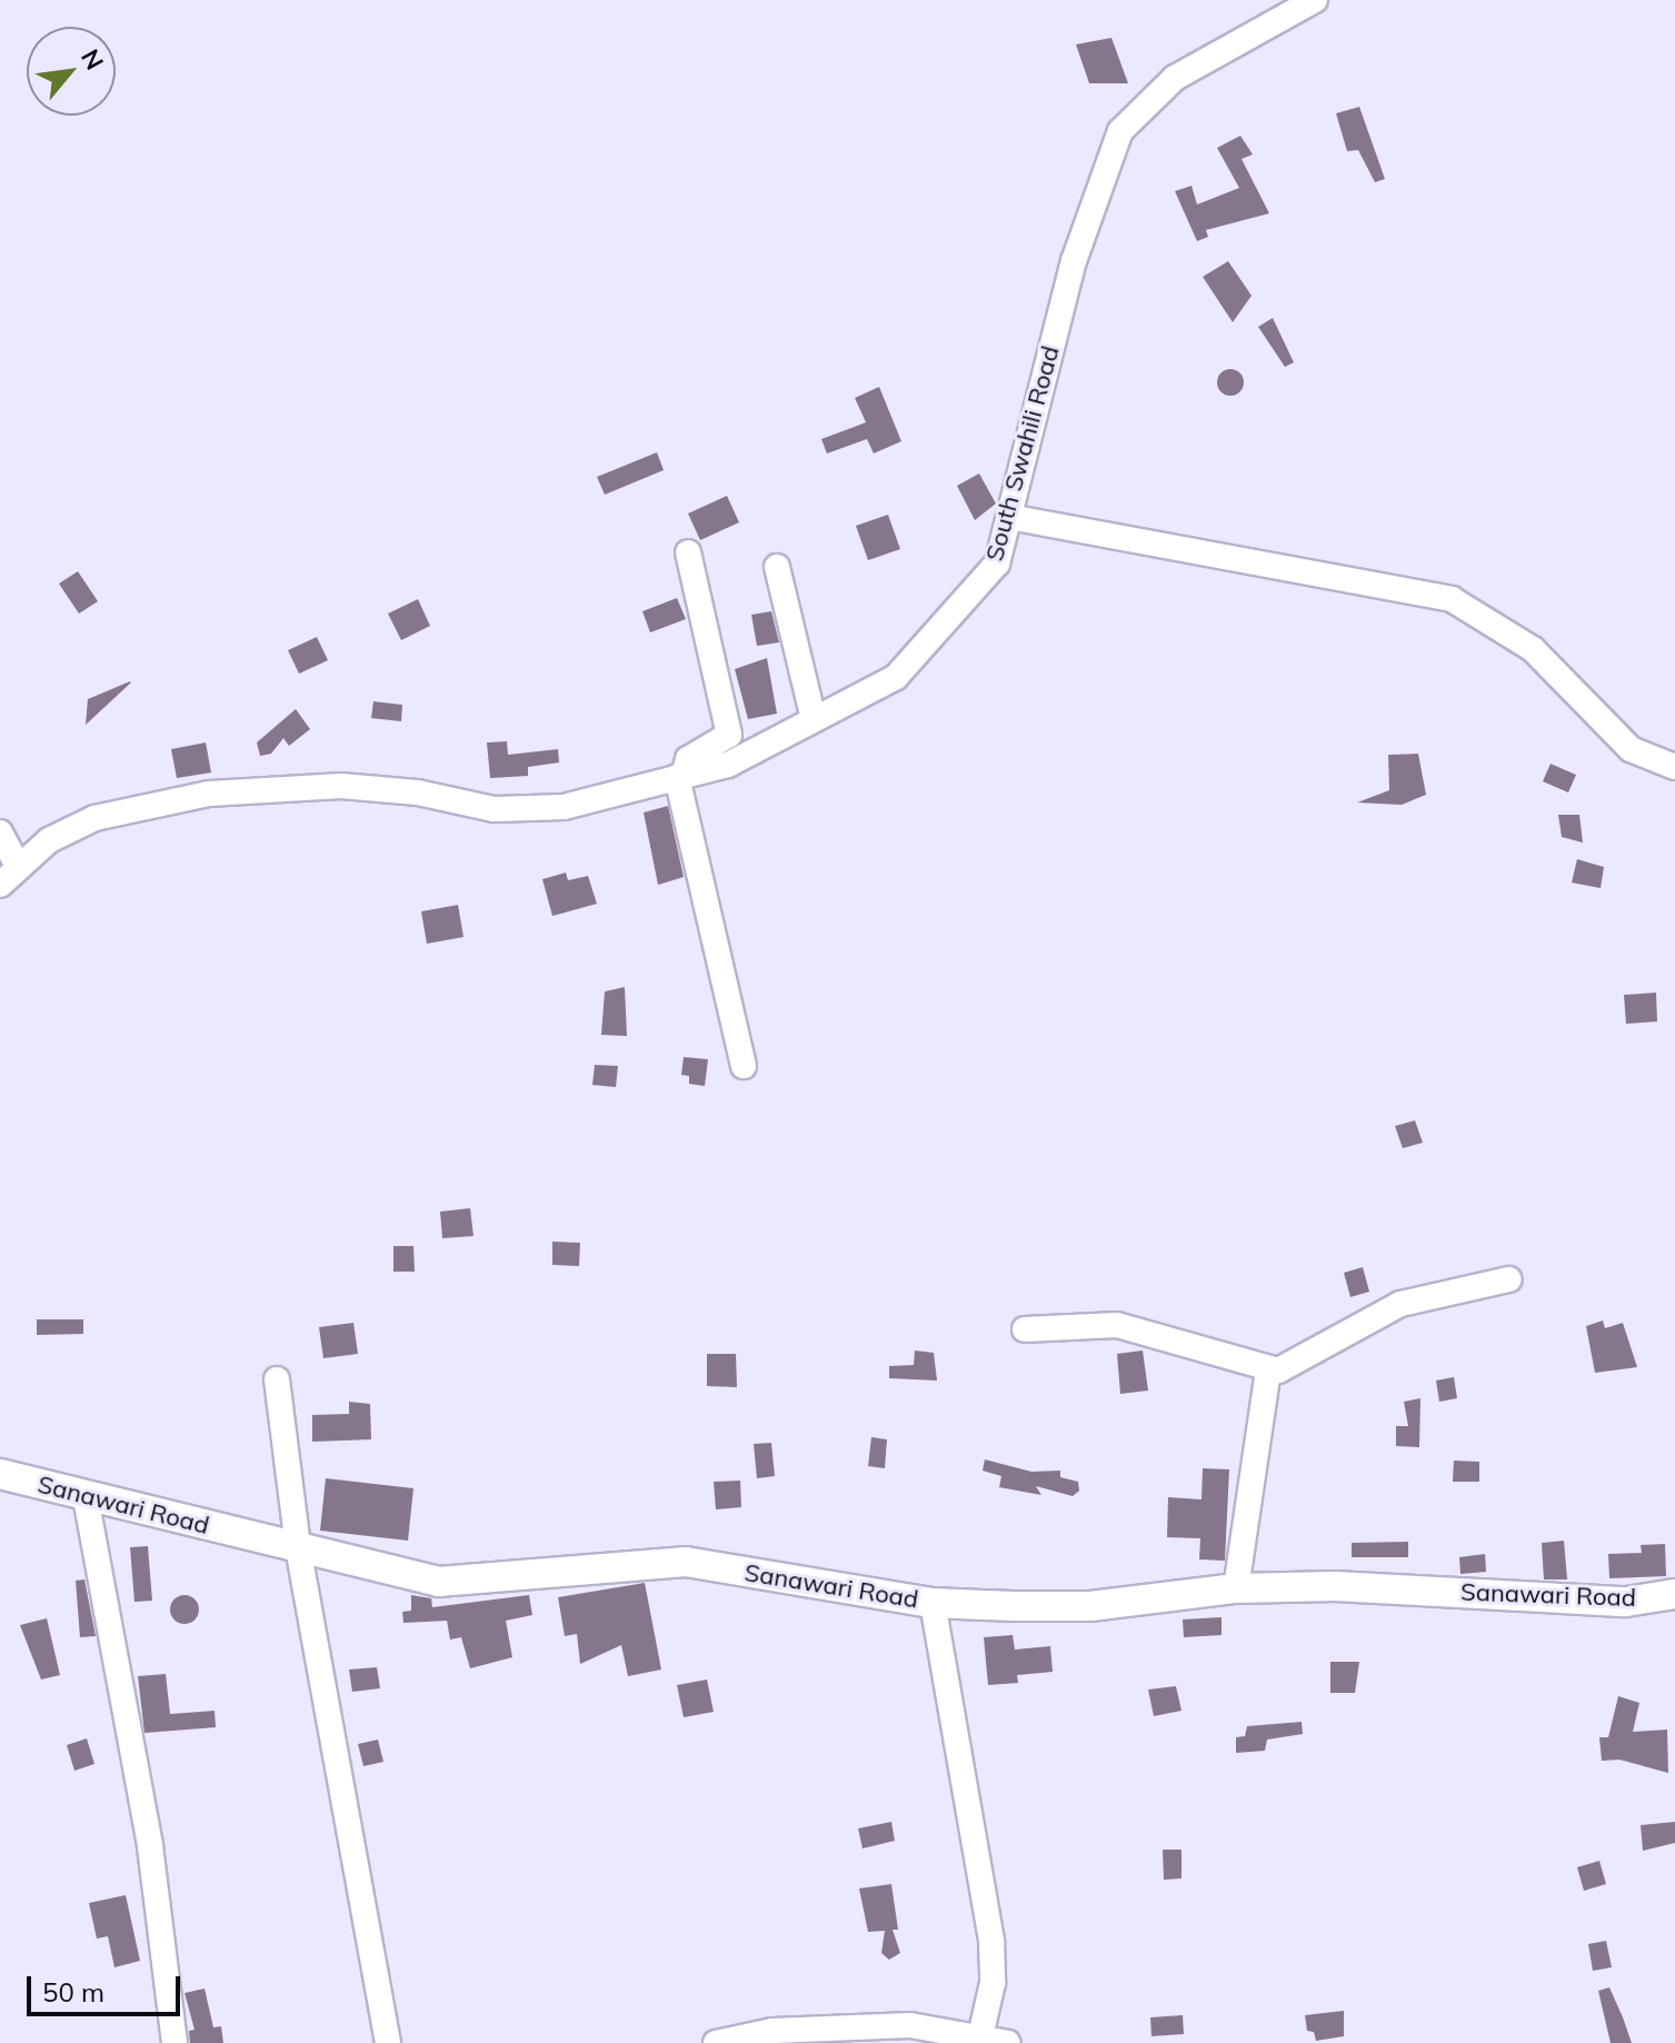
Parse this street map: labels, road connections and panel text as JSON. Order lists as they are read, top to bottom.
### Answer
{
  "streets": {
    "street": ["South Swahili Road", "Sanawari Road"]
  },
  "scale_bar": "50 m",
  "north": "top right"
}
